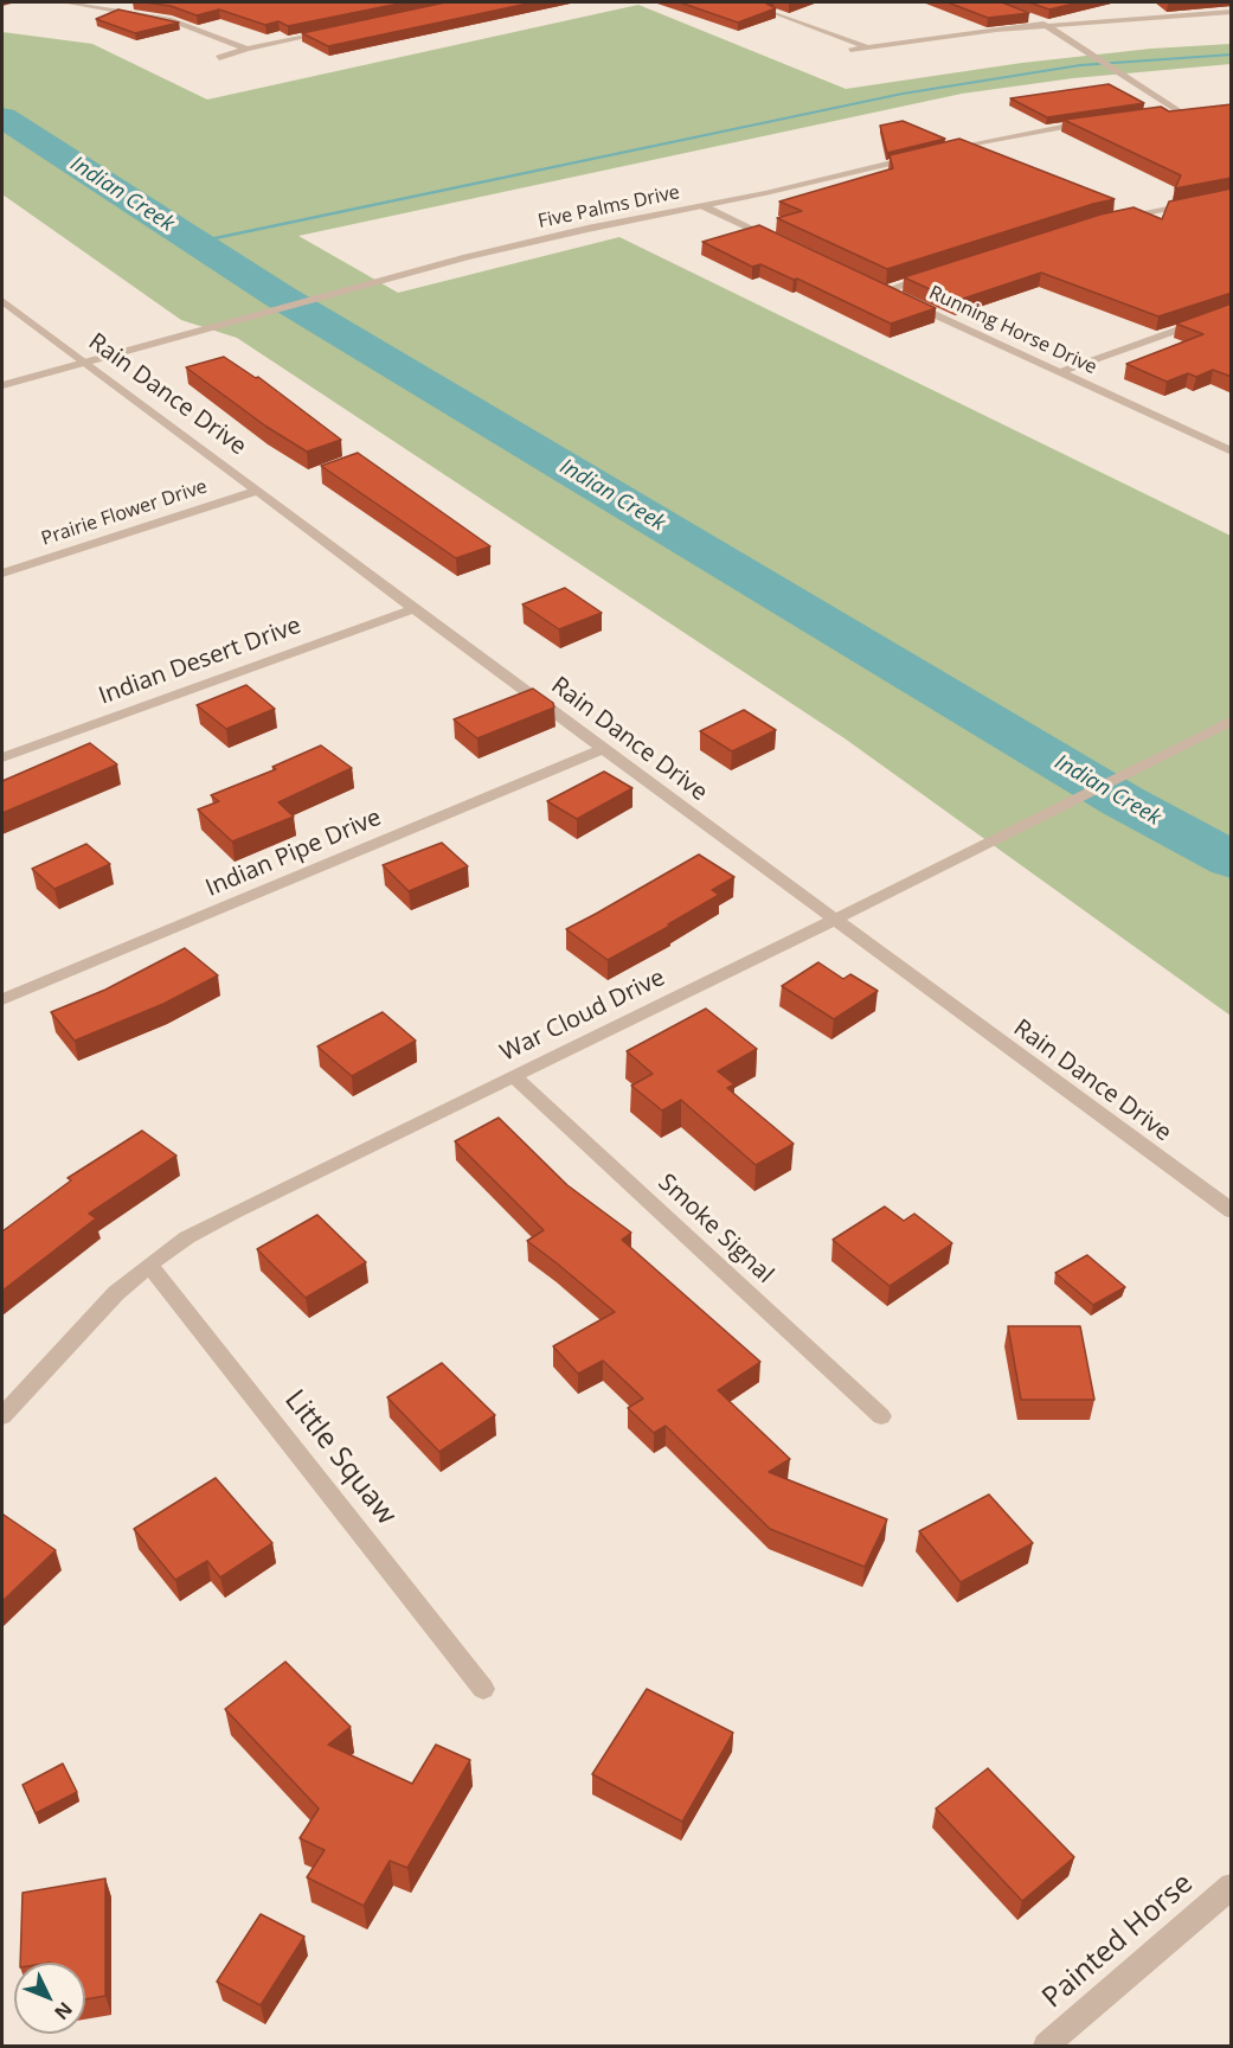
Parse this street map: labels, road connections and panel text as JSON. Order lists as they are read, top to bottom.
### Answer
{
  "streets": {
    "street": [
      "Five Palms Drive",
      "Running Horse Drive",
      "Rain Dance Drive",
      "Prairie Flower Drive",
      "Indian Desert Drive",
      "Indian Pipe Drive",
      "War Cloud Drive",
      "Smoke Signal",
      "Little Squaw",
      "Painted Horse"
    ]
  },
  "crossings": [
    ["Five Palms Drive", "Rain Dance Drive"],
    ["Rain Dance Drive", "Prairie Flower Drive"],
    ["Rain Dance Drive", "Indian Desert Drive"],
    ["Rain Dance Drive", "Indian Pipe Drive"],
    ["Rain Dance Drive", "War Cloud Drive"],
    ["War Cloud Drive", "Smoke Signal"],
    ["War Cloud Drive", "Little Squaw"]
  ],
  "water": ["Indian Creek"],
  "north": "bottom right"
}
